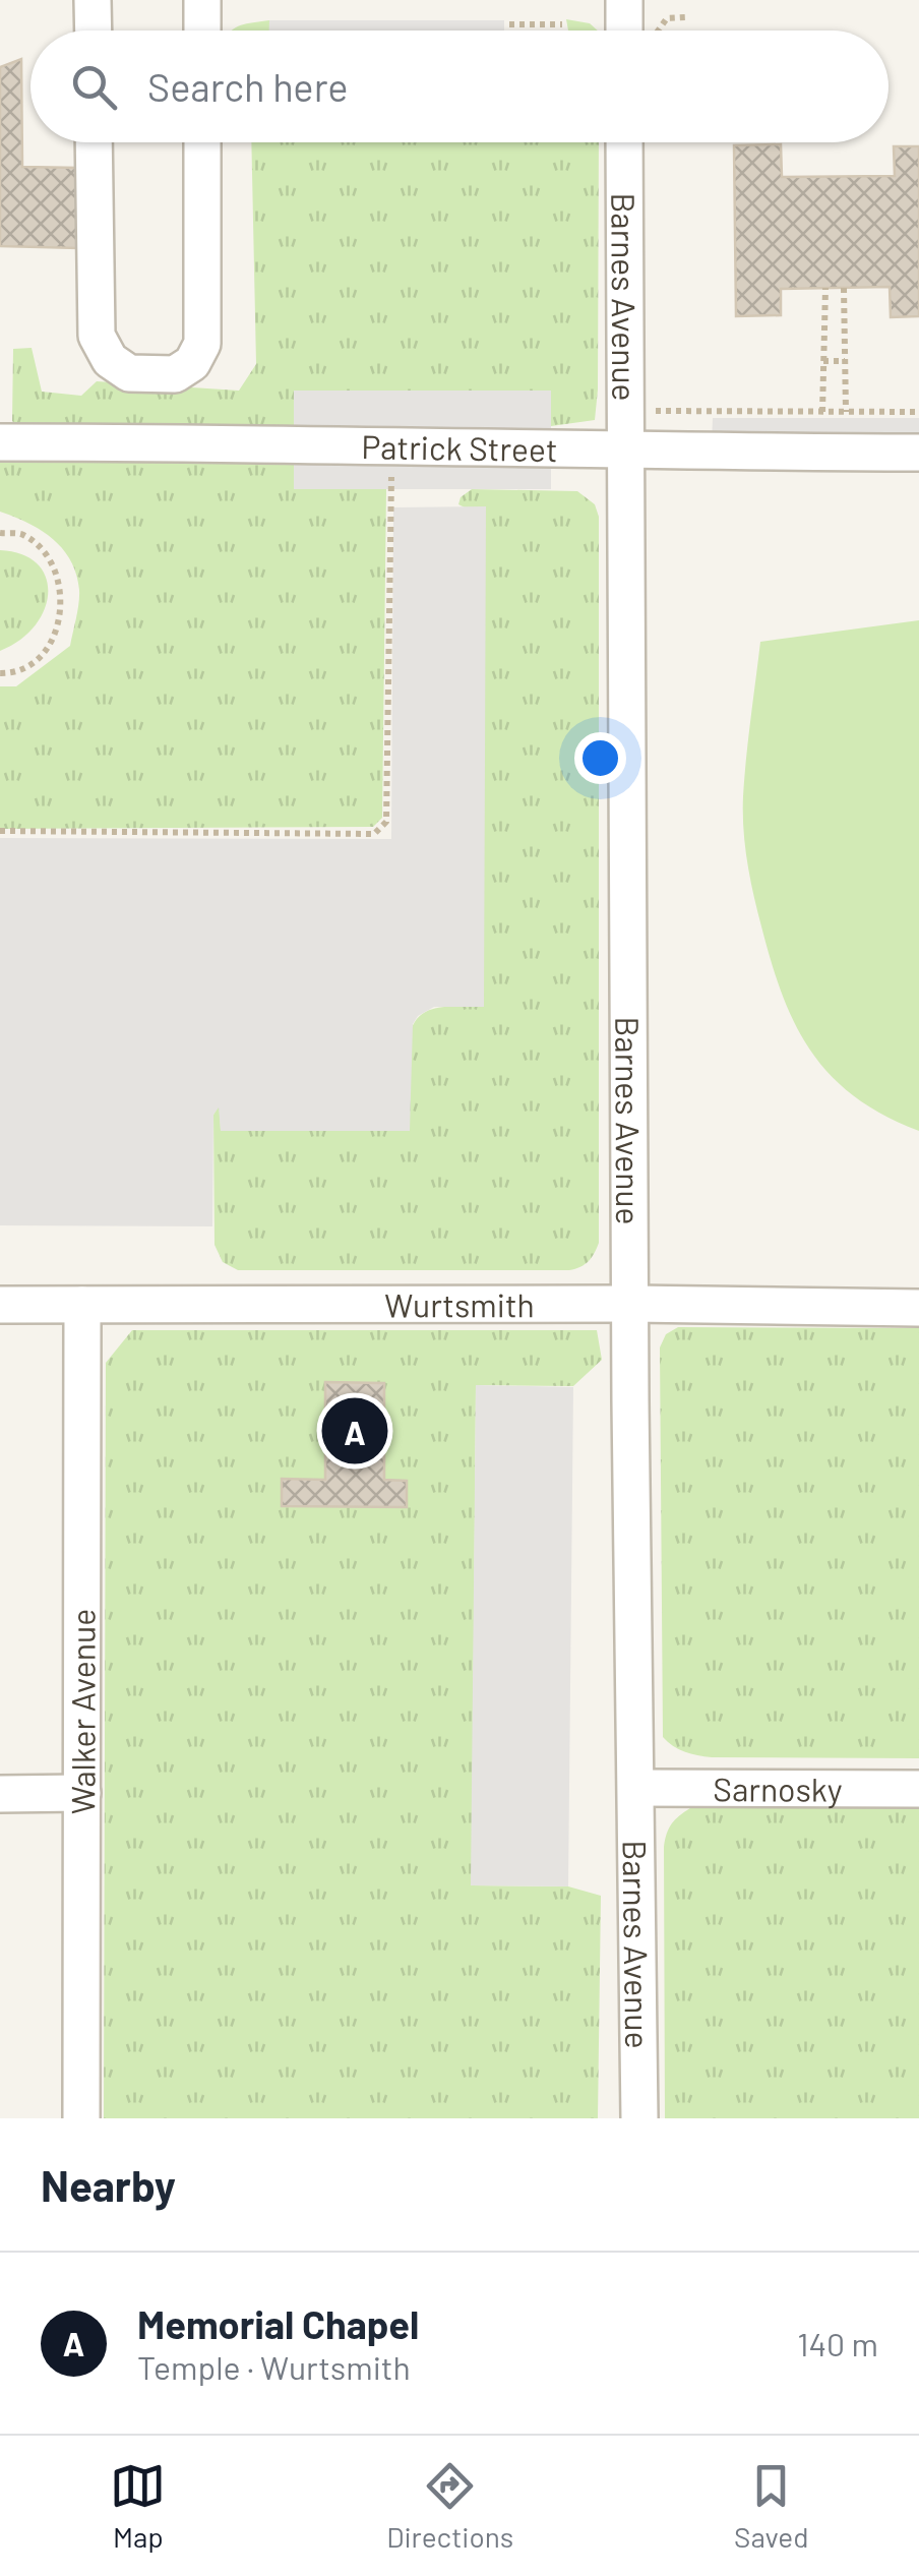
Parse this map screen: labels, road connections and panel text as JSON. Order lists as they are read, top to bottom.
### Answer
{
  "streets": {
    "street": [
      "Barnes Avenue",
      "Patrick Street",
      "Wurtsmith",
      "Walker Avenue",
      "Sarnosky"
    ]
  },
  "crossings": [
    ["Barnes Avenue", "Patrick Street"],
    ["Barnes Avenue", "Wurtsmith"],
    ["Barnes Avenue", "Sarnosky"],
    ["Wurtsmith", "Walker Avenue"]
  ],
  "page": {
    "search": "Search here",
    "pins": "A",
    "heading": "Nearby",
    "list": [
      {
        "mark": "A",
        "name": "Memorial Chapel",
        "note": "Temple · Wurtsmith",
        "value": "140 m"
      }
    ],
    "nav": ["Map", "Directions", "Saved"]
  }
}
